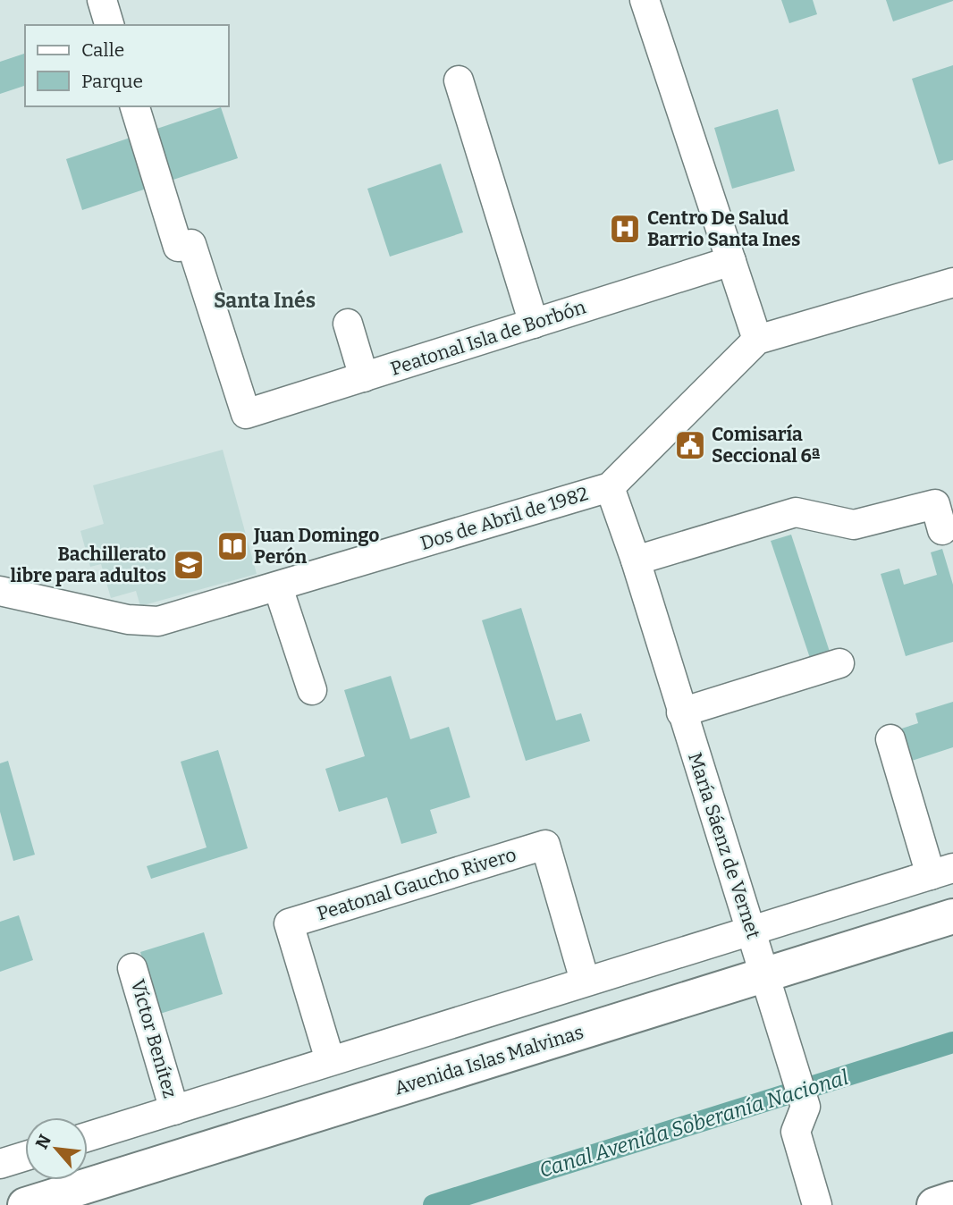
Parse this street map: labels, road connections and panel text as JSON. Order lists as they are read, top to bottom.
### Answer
{
  "streets": {
    "main road": ["Avenida Islas Malvinas"],
    "street": [
      "Peatonal Isla de Borbón",
      "Dos de Abril de 1982",
      "María Sáenz de Vernet",
      "Peatonal Gaucho Rivero",
      "Víctor Benítez"
    ]
  },
  "crossings": [
    ["Dos de Abril de 1982", "María Sáenz de Vernet"],
    ["María Sáenz de Vernet", "Avenida Islas Malvinas"]
  ],
  "districts": ["Santa Inés"],
  "water": ["Canal Avenida Soberanía Nacional"],
  "places": {
    "hospital": ["Centro De Salud Barrio Santa Ines"],
    "public building": ["Comisaría Seccional 6ª"],
    "library": ["Juan Domingo Perón"],
    "school or university": ["Bachillerato libre para adultos"]
  },
  "legend": ["Calle", "Parque"],
  "north": "top left"
}
